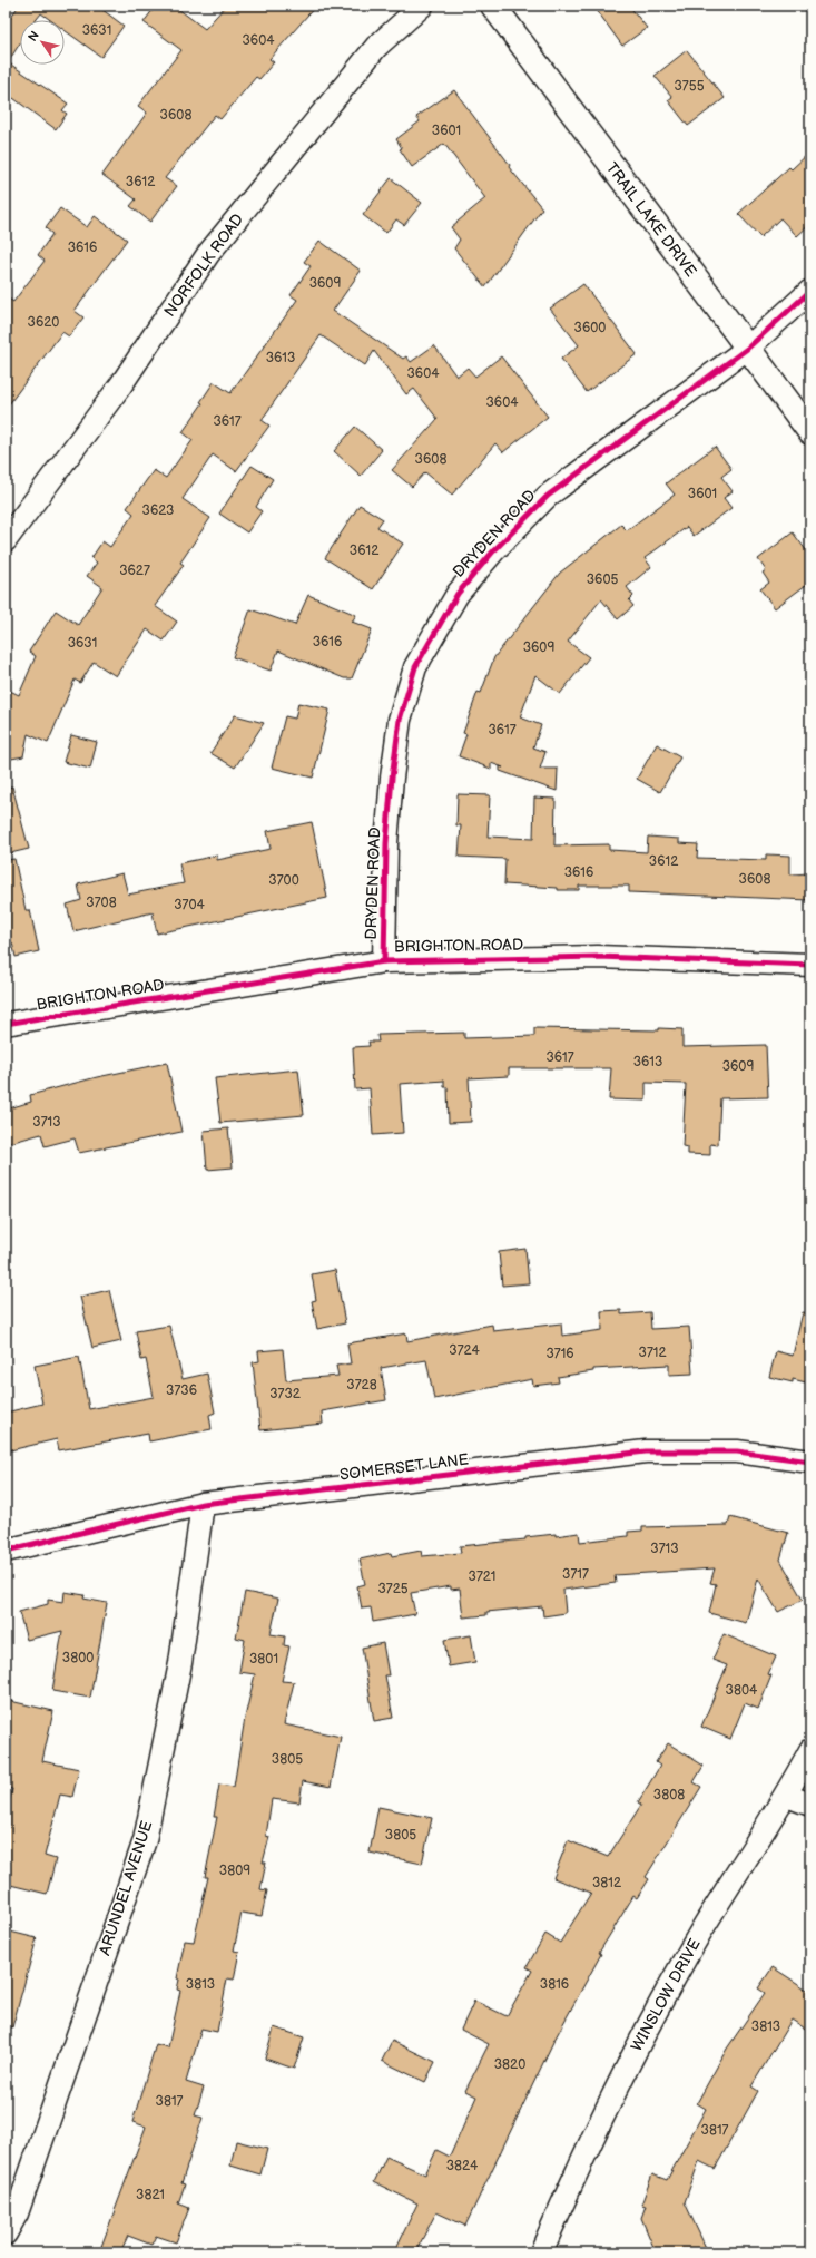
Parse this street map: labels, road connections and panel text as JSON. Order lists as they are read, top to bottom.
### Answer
{
  "streets": {
    "street": [
      "TRAIL LAKE DRIVE",
      "NORFOLK ROAD",
      "DRYDEN ROAD",
      "BRIGHTON ROAD",
      "SOMERSET LANE",
      "ARUNDEL AVENUE",
      "WINSLOW DRIVE"
    ]
  },
  "crossings": [
    ["TRAIL LAKE DRIVE", "DRYDEN ROAD"],
    ["DRYDEN ROAD", "BRIGHTON ROAD"],
    ["SOMERSET LANE", "ARUNDEL AVENUE"]
  ],
  "house_numbers": [
    "3631",
    "3604",
    "3755",
    "3608",
    "3601",
    "3612",
    "3616",
    "3609",
    "3620",
    "3600",
    "3613",
    "3604",
    "3604",
    "3617",
    "3608",
    "3601",
    "3623",
    "3612",
    "3627",
    "3605",
    "3616",
    "3631",
    "3609",
    "3617",
    "3612",
    "3616",
    "3608",
    "3700",
    "3708",
    "3704",
    "3617",
    "3613",
    "3609",
    "3713",
    "3724",
    "3712",
    "3716",
    "3728",
    "3736",
    "3732",
    "3713",
    "3717",
    "3721",
    "3725",
    "3800",
    "3801",
    "3804",
    "3805",
    "3808",
    "3805",
    "3809",
    "3812",
    "3813",
    "3816",
    "3813",
    "3820",
    "3817",
    "3817",
    "3824",
    "3821"
  ],
  "north": "top left"
}
